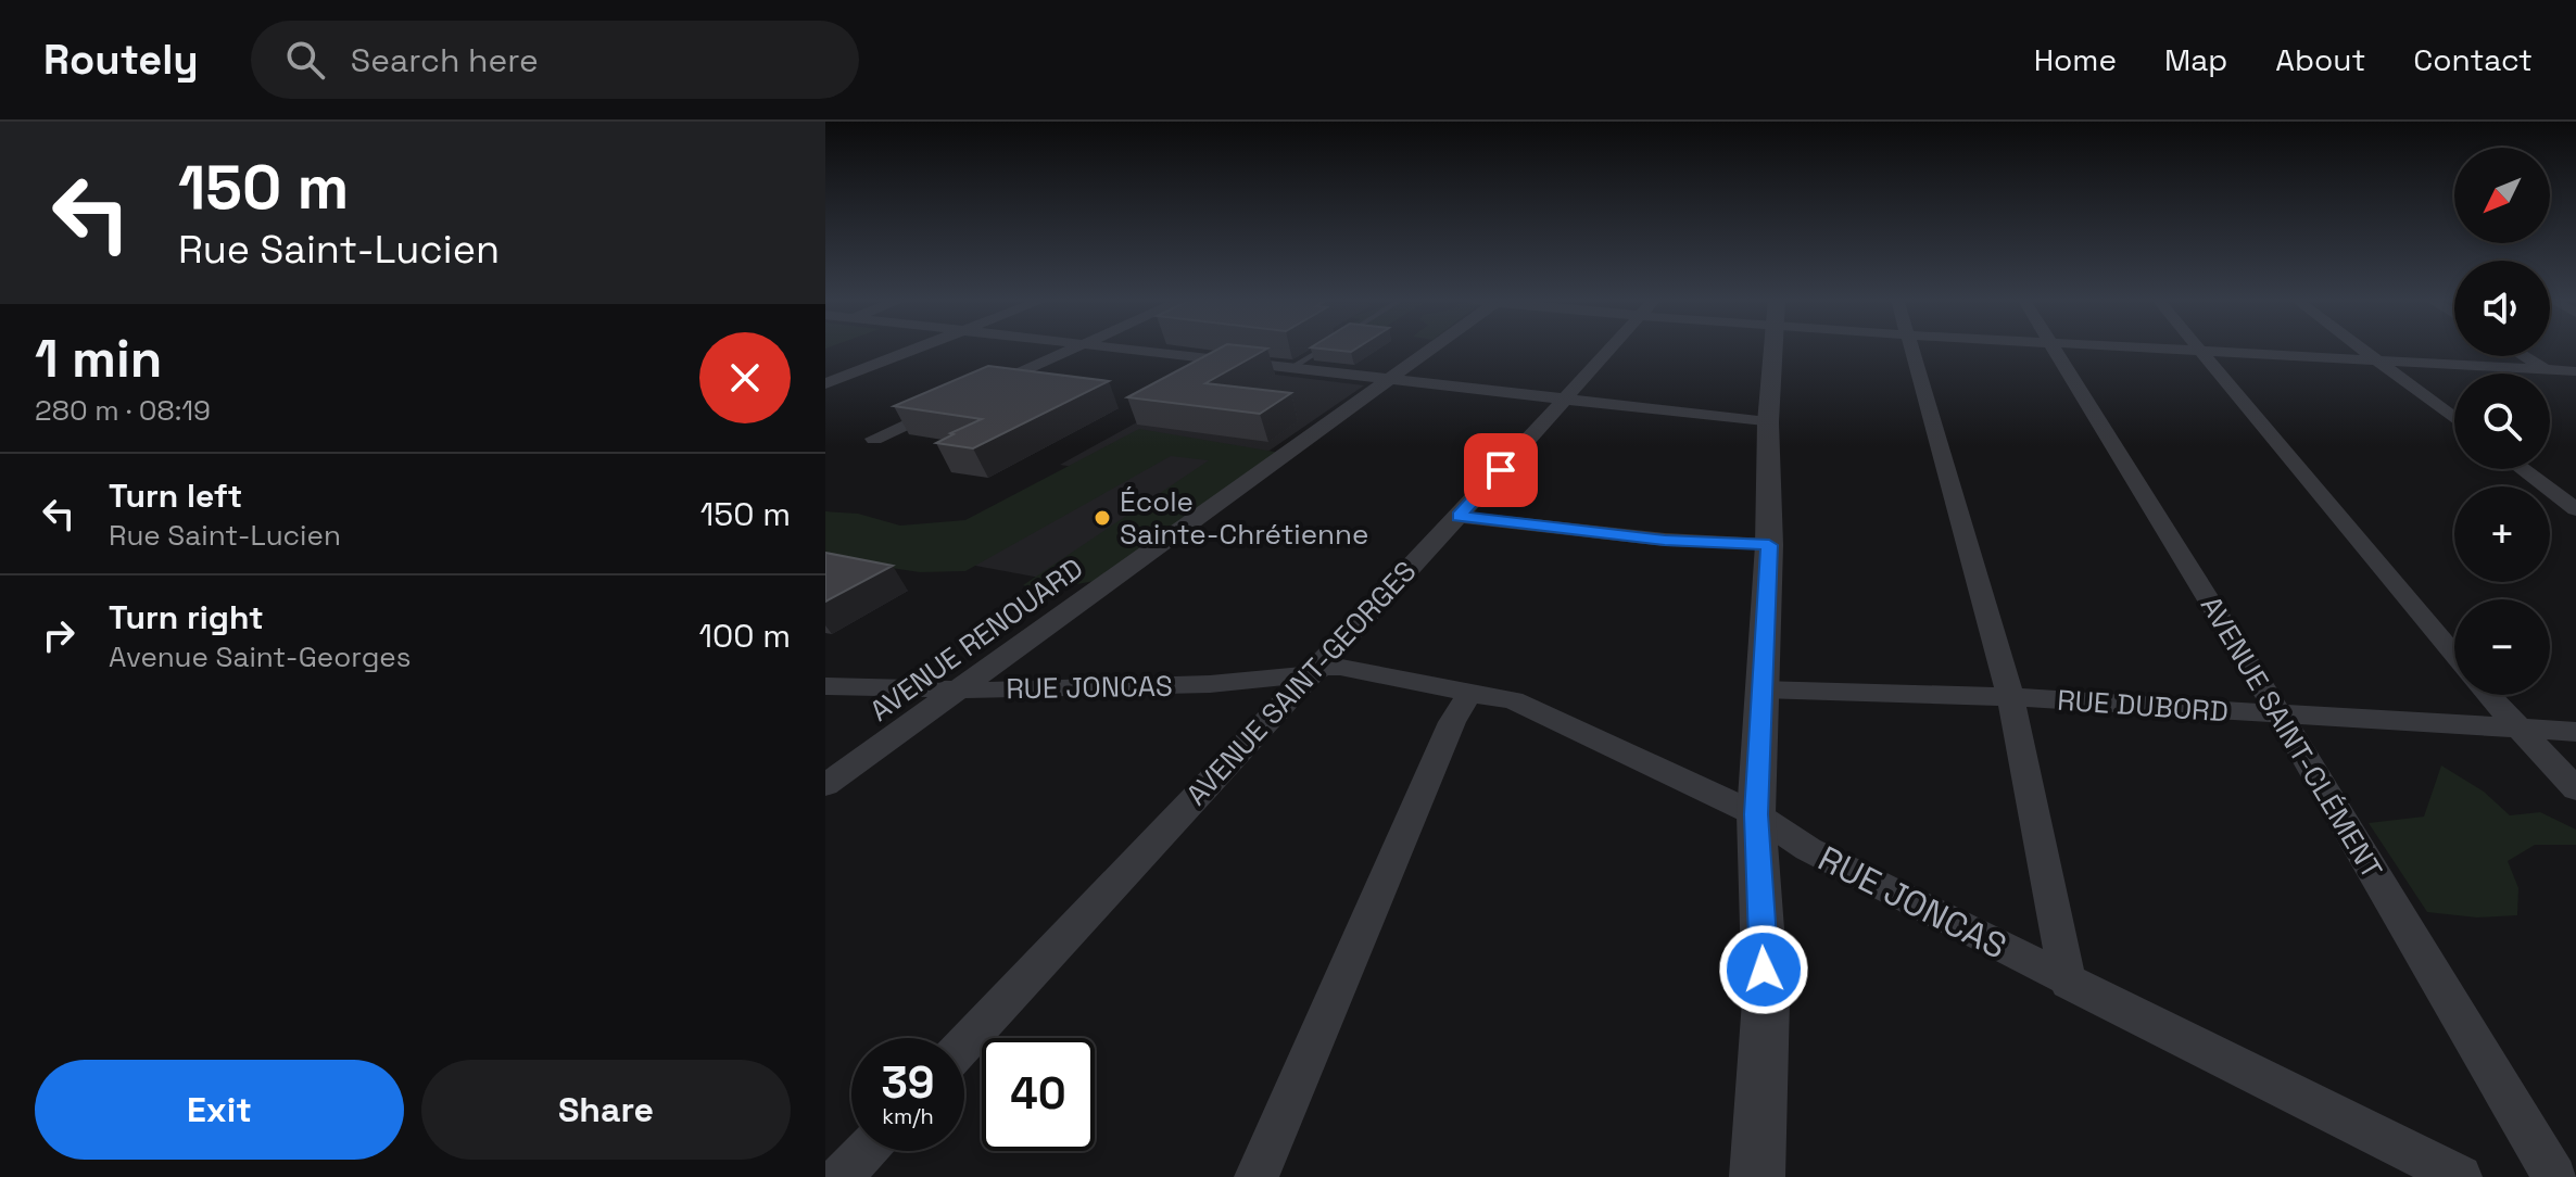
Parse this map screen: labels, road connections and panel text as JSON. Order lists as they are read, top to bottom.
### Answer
{
  "streets": {
    "street": [
      "AVENUE RENOUARD",
      "AVENUE SAINT-GEORGES",
      "RUE JONCAS",
      "RUE DUBORD",
      "AVENUE SAINT-CLÉMENT"
    ]
  },
  "crossings": [
    ["AVENUE RENOUARD", "RUE JONCAS"],
    ["AVENUE SAINT-GEORGES", "RUE JONCAS"],
    ["RUE DUBORD", "AVENUE SAINT-CLÉMENT"]
  ],
  "places": ["École Sainte-Chrétienne"],
  "north": "bottom left",
  "page": {
    "header": "Routely",
    "search": "Search here",
    "nav": [
      "Home",
      "Map",
      "About",
      "Contact"
    ],
    "turn": ["150 m", "Rue Saint-Lucien"],
    "map_buttons": ["+", "−"],
    "heading": ["1 min", "280 m · 08:19"],
    "list": [
      {
        "name": "Turn left",
        "note": "Rue Saint-Lucien",
        "value": "150 m"
      },
      {
        "name": "Turn right",
        "note": "Avenue Saint-Georges",
        "value": "100 m"
      }
    ],
    "speed": "39 km/h",
    "limit": "40",
    "buttons": ["Exit", "Share"]
  }
}
